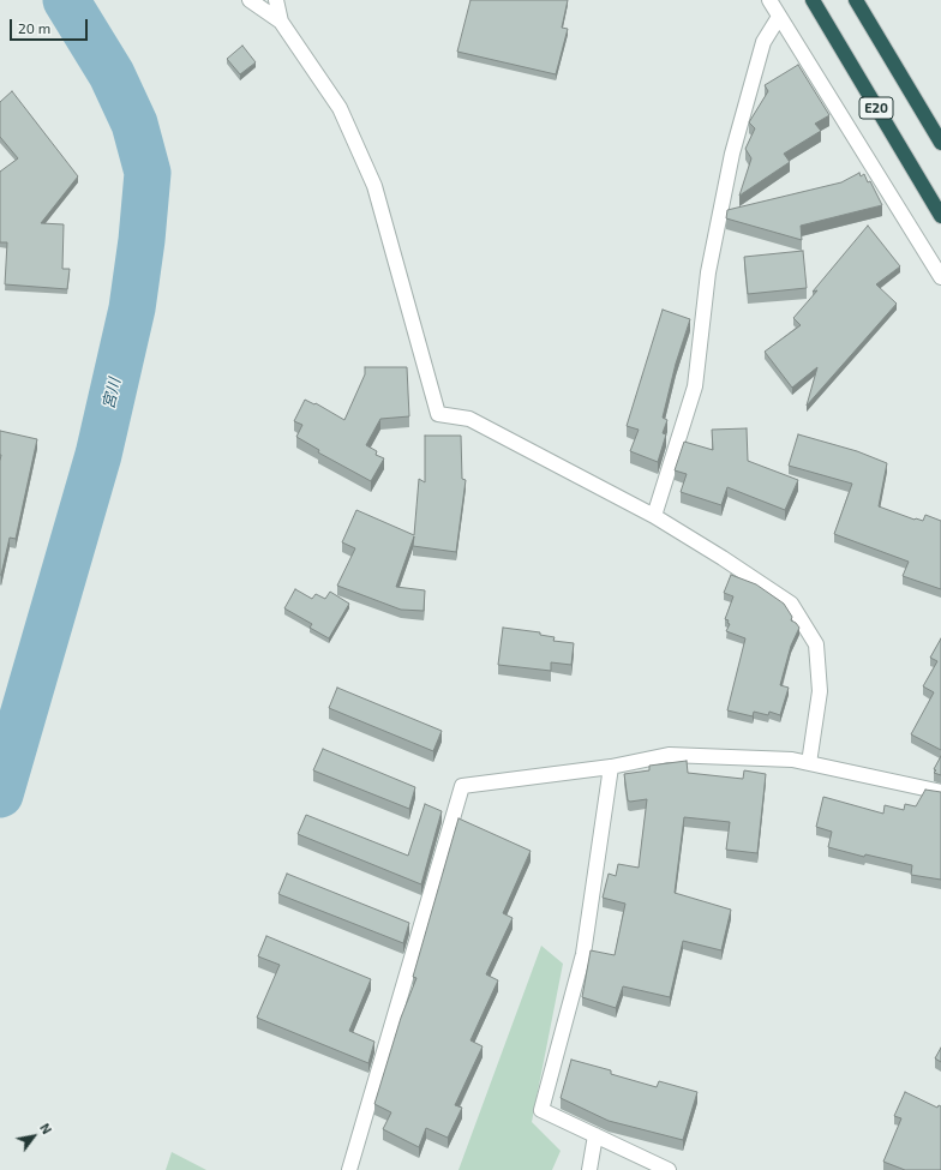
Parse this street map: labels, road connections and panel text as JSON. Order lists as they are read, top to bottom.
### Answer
{
  "streets": {
    "highway": ["E20"]
  },
  "water": ["宮川"],
  "scale_bar": "20 m",
  "north": "top right"
}
